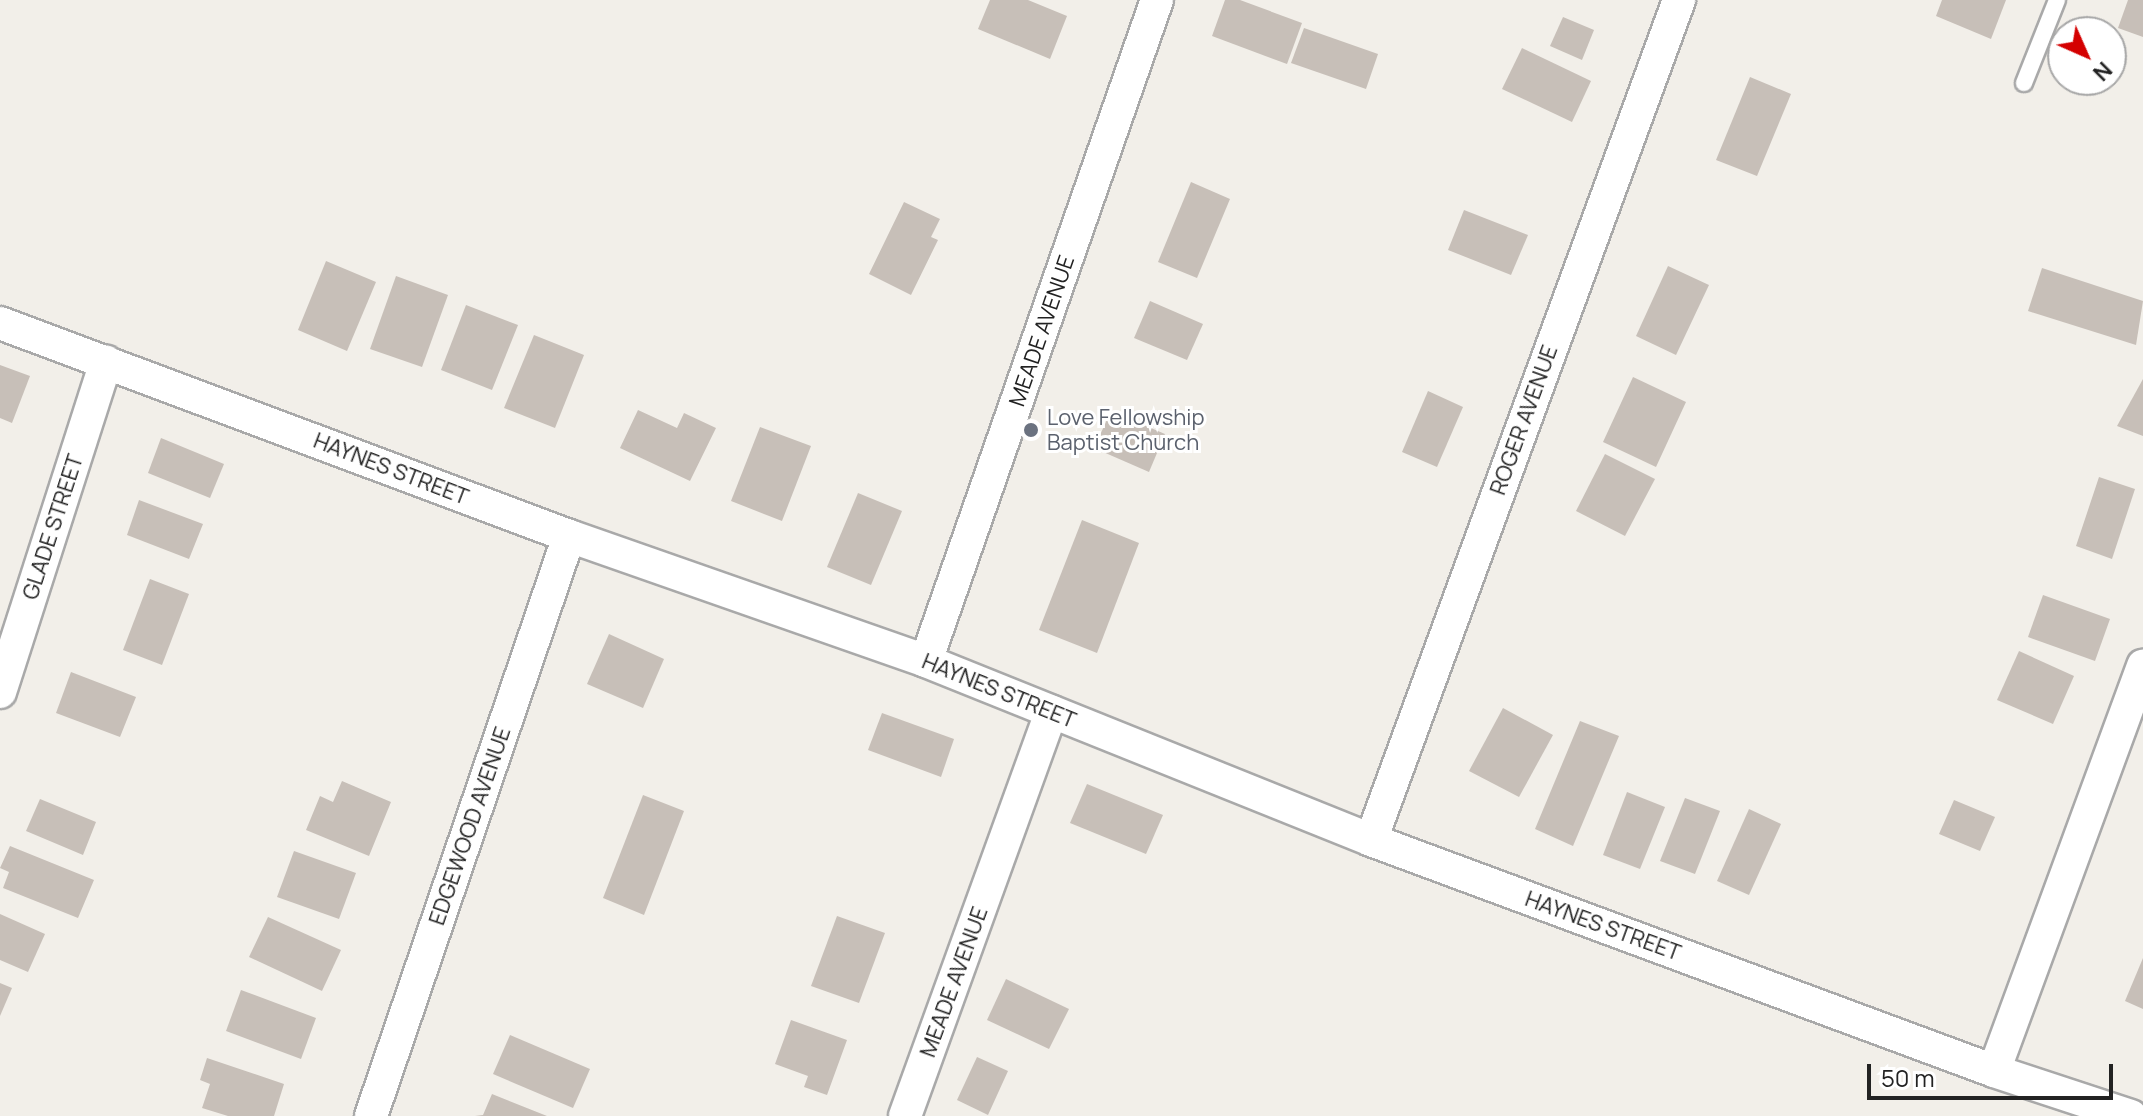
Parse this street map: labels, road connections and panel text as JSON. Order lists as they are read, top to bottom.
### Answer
{
  "streets": {
    "street": [
      "MEADE AVENUE",
      "ROGER AVENUE",
      "HAYNES STREET",
      "GLADE STREET",
      "EDGEWOOD AVENUE"
    ]
  },
  "crossings": [
    ["MEADE AVENUE", "HAYNES STREET"],
    ["ROGER AVENUE", "HAYNES STREET"],
    ["HAYNES STREET", "GLADE STREET"],
    ["HAYNES STREET", "EDGEWOOD AVENUE"]
  ],
  "places": ["Love Fellowship Baptist Church"],
  "scale_bar": "50 m",
  "north": "bottom right"
}
